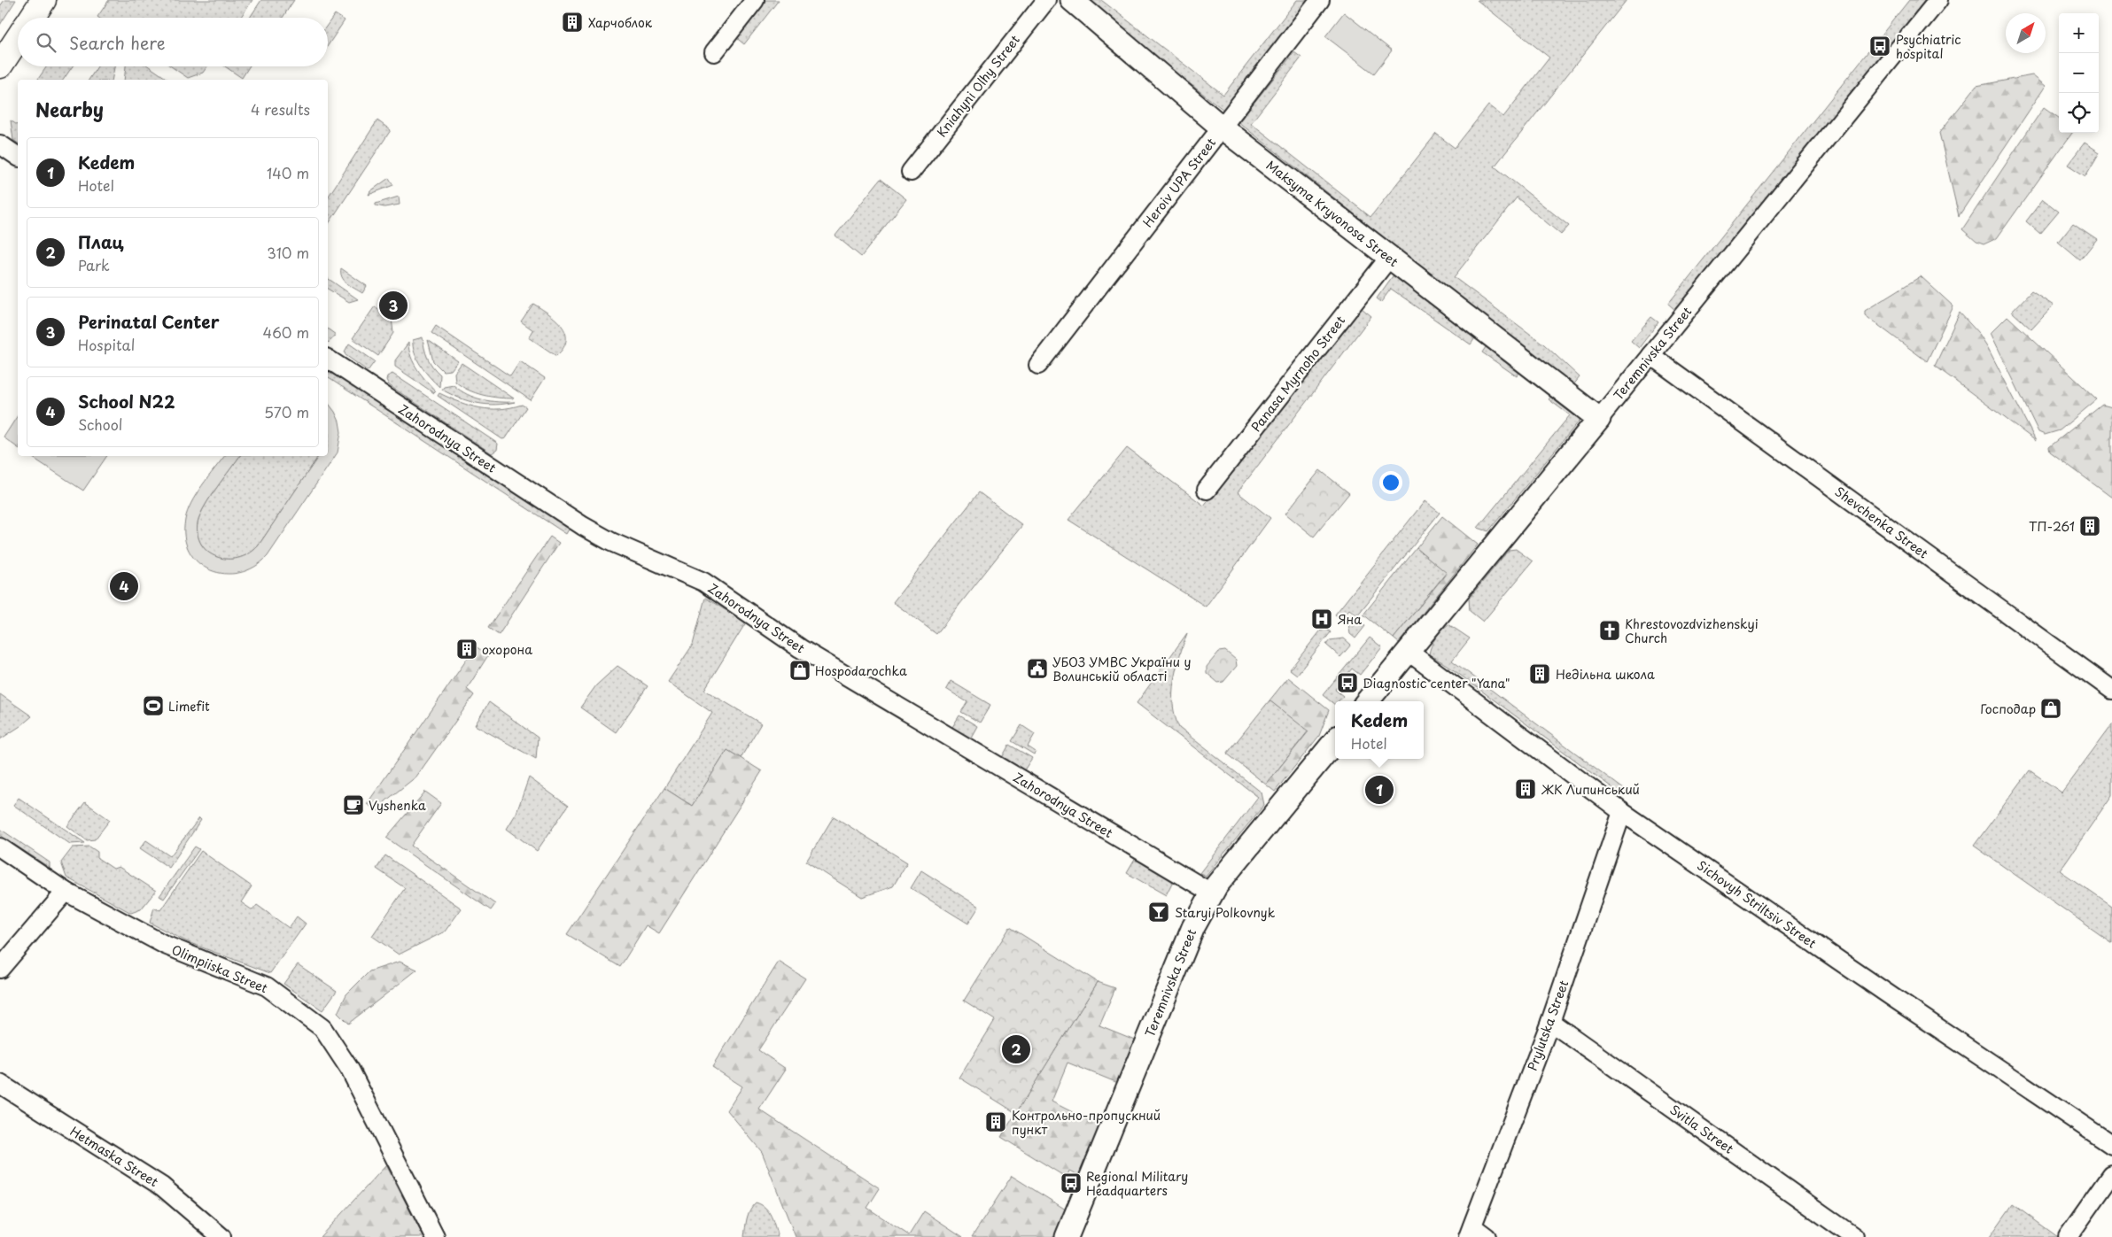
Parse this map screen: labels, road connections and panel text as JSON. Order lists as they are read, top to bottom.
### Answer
{
  "streets": {
    "street": [
      "Kniahyni Olhy Street",
      "Heroiv UPA Street",
      "Maksyma Kryvonosa Street",
      "Teremnivska Street",
      "Panasa Myrnoho Street",
      "Zahorodnya Street",
      "Shevchenka Street",
      "Sichovyh Striltsiv Street",
      "Olimpiiska Street",
      "Prylutska Street",
      "Svitla Street",
      "Hetmaska Street"
    ]
  },
  "crossings": [
    ["Heroiv UPA Street", "Maksyma Kryvonosa Street"],
    ["Maksyma Kryvonosa Street", "Teremnivska Street"],
    ["Maksyma Kryvonosa Street", "Panasa Myrnoho Street"],
    ["Teremnivska Street", "Zahorodnya Street"],
    ["Teremnivska Street", "Shevchenka Street"],
    ["Teremnivska Street", "Sichovyh Striltsiv Street"],
    ["Sichovyh Striltsiv Street", "Prylutska Street"],
    ["Prylutska Street", "Svitla Street"]
  ],
  "places": {
    "building": [
      "Харчоблок",
      "ТП-261",
      "охорона",
      "Недільна школа",
      "ЖК Липинський",
      "Контрольно-пропускний пункт"
    ],
    "bus stop": ["Psychiatric hospital", "Diagnostic center \"Yana\"", "Regional Military Headquarters"],
    "hospital": ["Яна"],
    "church": ["Khrestovozdvizhenskyi Church"],
    "public building": ["УБОЗ УМВС України у Волинськiй області"],
    "shop": ["Hospodarochka", "Господар"],
    "sports": ["Limefit"],
    "cafe": ["Vyshenka"],
    "bar": ["Staryi Polkovnyk"]
  },
  "north": "top right",
  "page": {
    "map_buttons": ["+", "−"],
    "search": "Search here",
    "heading": ["Nearby", "4 results"],
    "list": [
      {
        "mark": "1",
        "name": "Kedem",
        "note": "Hotel",
        "value": "140 m"
      },
      {
        "mark": "2",
        "name": "Плац",
        "note": "Park",
        "value": "310 m"
      },
      {
        "mark": "3",
        "name": "Perinatal Center",
        "note": "Hospital",
        "value": "460 m"
      },
      {
        "mark": "4",
        "name": "School N22",
        "note": "School",
        "value": "570 m"
      }
    ],
    "pins": [
      "3",
      "4",
      "1",
      "2"
    ],
    "popup": ["Kedem", "Hotel"]
  }
}
